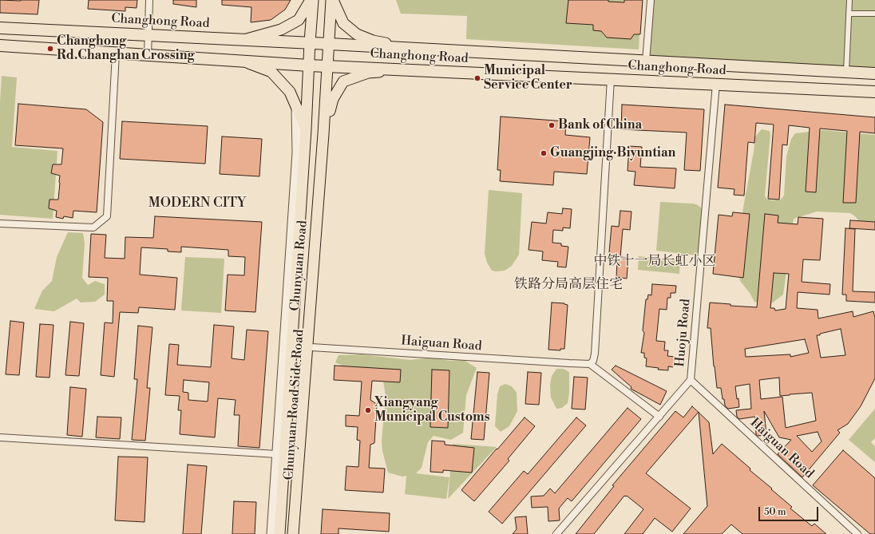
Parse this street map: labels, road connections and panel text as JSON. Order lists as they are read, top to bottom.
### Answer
{
  "streets": {
    "highway": ["Changhong Road"],
    "main road": ["Chunyuan Road"],
    "street": ["Huoju Road", "Haiguan Road", "Chunyuan Road Side Road"]
  },
  "crossings": [
    ["Changhong Road", "Chunyuan Road"],
    ["Changhong Road", "Huoju Road"],
    ["Chunyuan Road", "Haiguan Road"],
    ["Chunyuan Road", "Chunyuan Road Side Road"],
    ["Huoju Road", "Haiguan Road"],
    ["Haiguan Road", "Chunyuan Road Side Road"]
  ],
  "districts": ["MODERN CITY", "中铁十一局长虹小区", "铁路分局高层住宅"],
  "places": [
    "Changhong Rd.Changhan Crossing",
    "Municipal Service Center",
    "Bank of China",
    "Guangjing·Biyuntian",
    "Xiangyang Municipal Customs"
  ],
  "scale_bar": "50 m"
}
